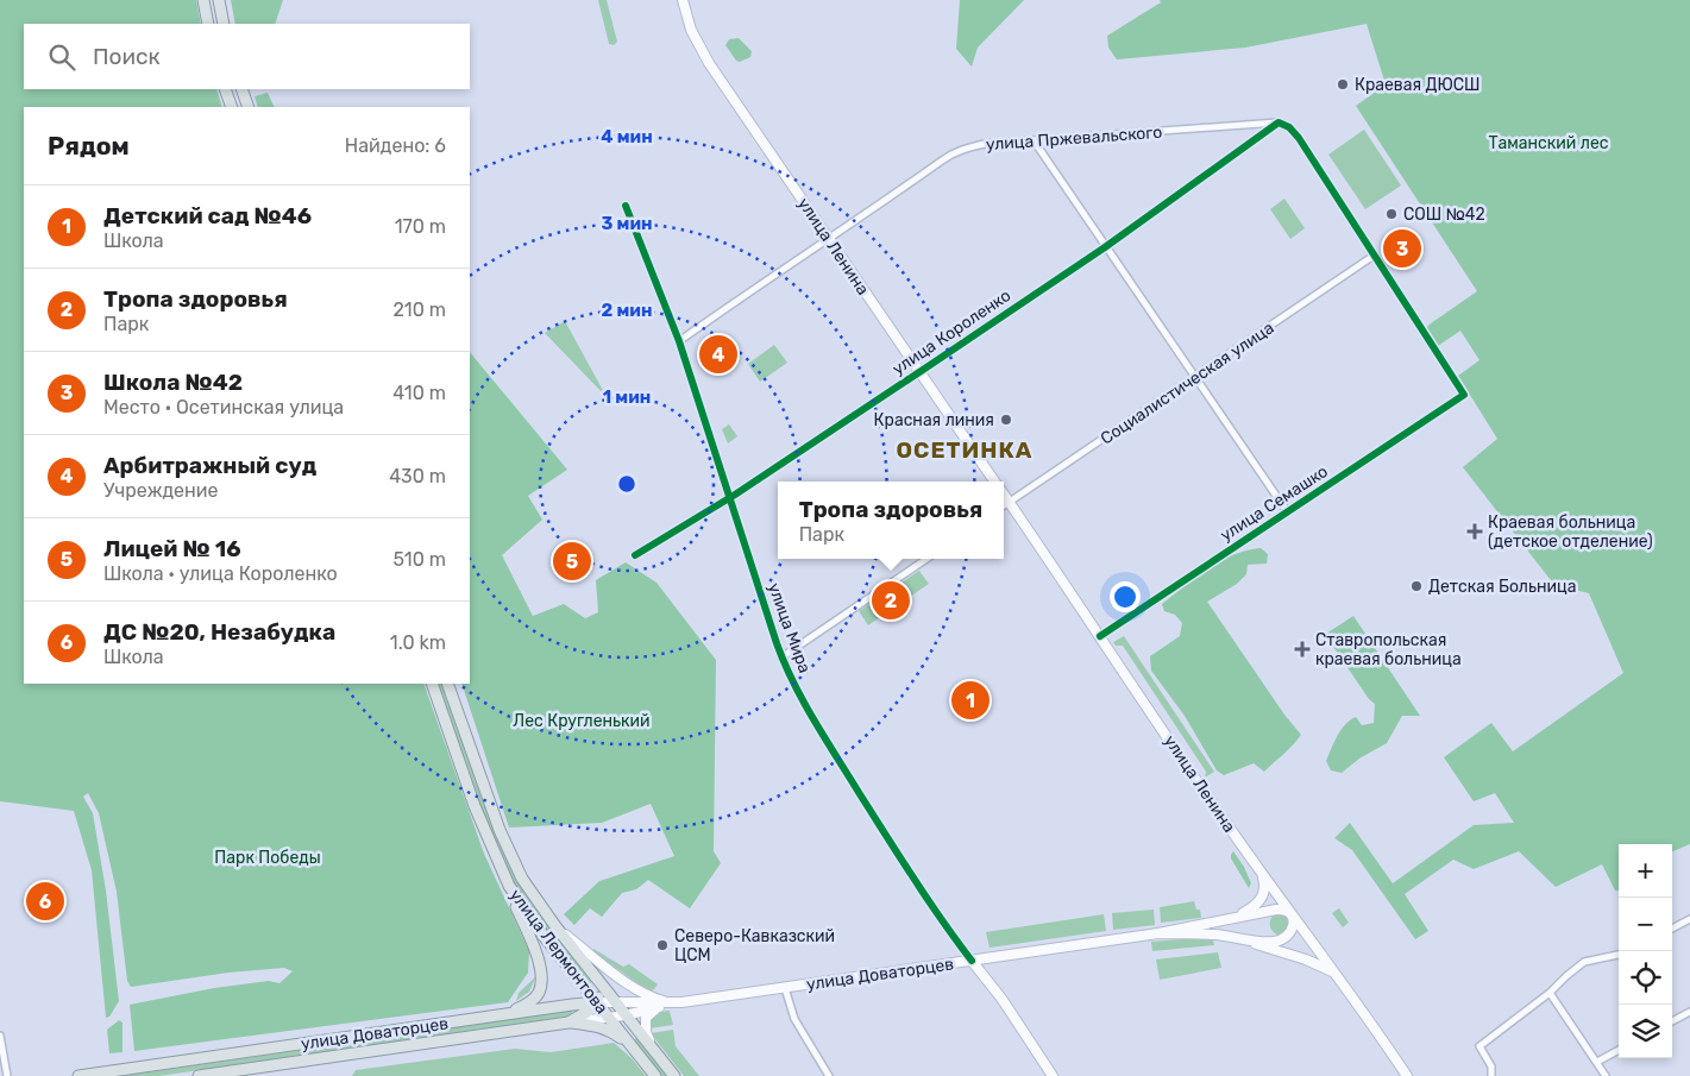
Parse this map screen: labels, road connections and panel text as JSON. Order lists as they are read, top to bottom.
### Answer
{
  "streets": {
    "main road": [
      "улица Ленина",
      "улица Мира",
      "улица Лермонтова",
      "улица Доваторцев"
    ],
    "street": [
      "улица Пржевальского",
      "улица Короленко",
      "Социалистическая улица",
      "улица Семашко"
    ]
  },
  "crossings": [
    ["улица Пржевальского", "улица Ленина"],
    ["улица Пржевальского", "улица Короленко"],
    ["улица Пржевальского", "улица Мира"],
    ["улица Ленина", "улица Короленко"],
    ["улица Ленина", "Социалистическая улица"],
    ["улица Ленина", "улица Семашко"],
    ["улица Ленина", "улица Доваторцев"],
    ["улица Короленко", "улица Мира"],
    ["Социалистическая улица", "улица Семашко"],
    ["улица Мира", "улица Доваторцев"],
    ["улица Лермонтова", "улица Доваторцев"]
  ],
  "districts": ["ОСЕТИНКА"],
  "parks": ["Таманский лес", "Лес Кругленький", "Парк Победы"],
  "places": {
    "other": [
      "Краевая ДЮСШ",
      "СОШ №42",
      "Красная линия",
      "Детская Больница",
      "Северо-Кавказский ЦСМ"
    ],
    "health": ["Краевая больница (детское отделение)", "Ставропольская краевая больница"]
  },
  "page": {
    "search": "Поиск",
    "heading": ["Рядом", "Найдено: 6"],
    "list": [
      {
        "mark": "1",
        "name": "Детский сад №46",
        "note": "Школа",
        "value": "170 m"
      },
      {
        "mark": "2",
        "name": "Тропа здоровья",
        "note": "Парк",
        "value": "210 m"
      },
      {
        "mark": "3",
        "name": "Школа №42",
        "note": "Место · Осетинская улица",
        "value": "410 m"
      },
      {
        "mark": "4",
        "name": "Арбитражный суд",
        "note": "Учреждение",
        "value": "430 m"
      },
      {
        "mark": "5",
        "name": "Лицей № 16",
        "note": "Школа · улица Короленко",
        "value": "510 m"
      },
      {
        "mark": "6",
        "name": "ДС №20, Незабудка",
        "note": "Школа",
        "value": "1.0 km"
      }
    ],
    "pins": [
      "3",
      "4",
      "5",
      "2",
      "1",
      "6"
    ],
    "popup": ["Тропа здоровья", "Парк"],
    "map_buttons": ["+", "−"]
  },
  "rings": [
    "4 мин",
    "3 мин",
    "2 мин",
    "1 мин"
  ]
}
